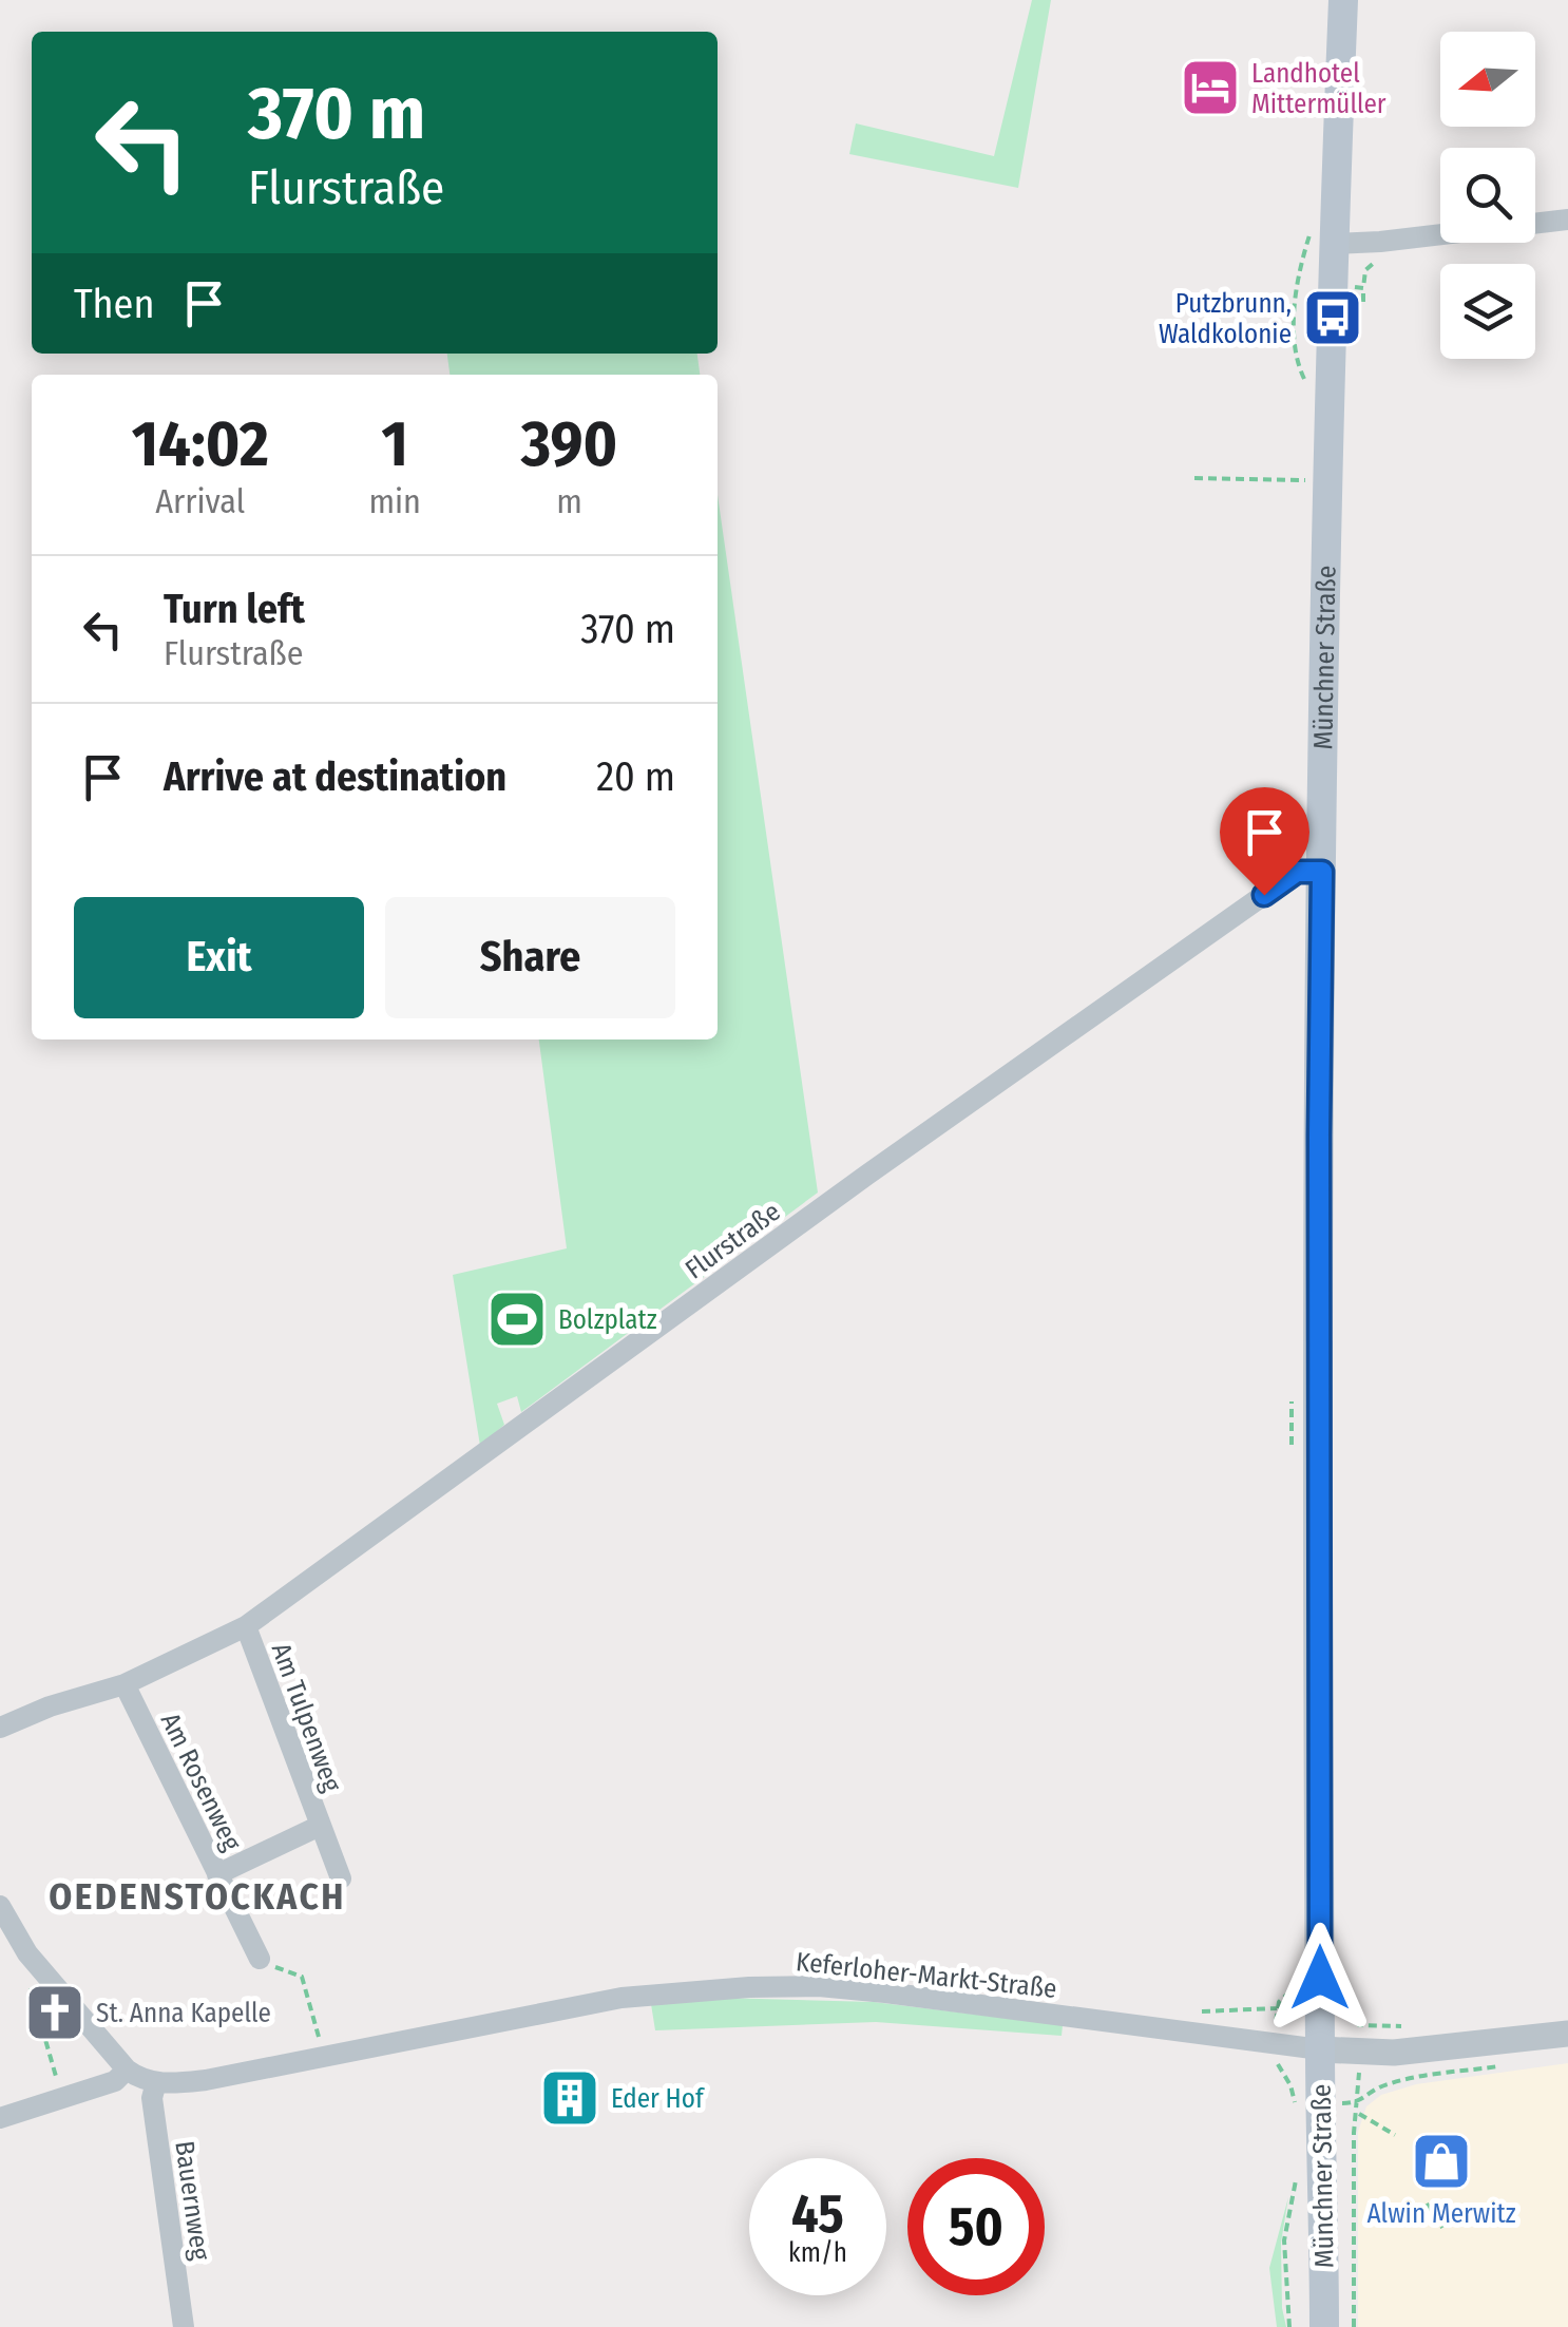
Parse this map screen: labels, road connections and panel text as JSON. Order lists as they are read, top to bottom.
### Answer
{
  "streets": {
    "main road": ["Münchner Straße"],
    "street": [
      "Flurstraße",
      "Am Tulpenweg",
      "Am Rosenweg",
      "Keferloher-Markt-Straße",
      "Bauernweg"
    ]
  },
  "crossings": [
    ["Münchner Straße", "Flurstraße"],
    ["Münchner Straße", "Keferloher-Markt-Straße"],
    ["Flurstraße", "Am Tulpenweg"],
    ["Flurstraße", "Am Rosenweg"],
    ["Am Tulpenweg", "Am Rosenweg"],
    ["Keferloher-Markt-Straße", "Bauernweg"]
  ],
  "districts": ["OEDENSTOCKACH"],
  "places": {
    "hotel": ["Landhotel Mittermüller"],
    "bus stop": ["Putzbrunn, Waldkolonie"],
    "sports": ["Bolzplatz"],
    "church": ["St. Anna Kapelle"],
    "building": ["Eder Hof"],
    "shop": ["Alwin Merwitz"]
  },
  "north": "left",
  "page": {
    "turn": ["370 m", "Flurstraße"],
    "then": "Then",
    "eta": [
      "14:02",
      "Arrival",
      "1",
      "min",
      "390",
      "m"
    ],
    "list": [
      {
        "name": "Turn left",
        "note": "Flurstraße",
        "value": "370 m"
      },
      {
        "name": "Arrive at destination",
        "value": "20 m"
      }
    ],
    "buttons": ["Exit", "Share"],
    "speed": "45 km/h",
    "limit": "50"
  }
}
